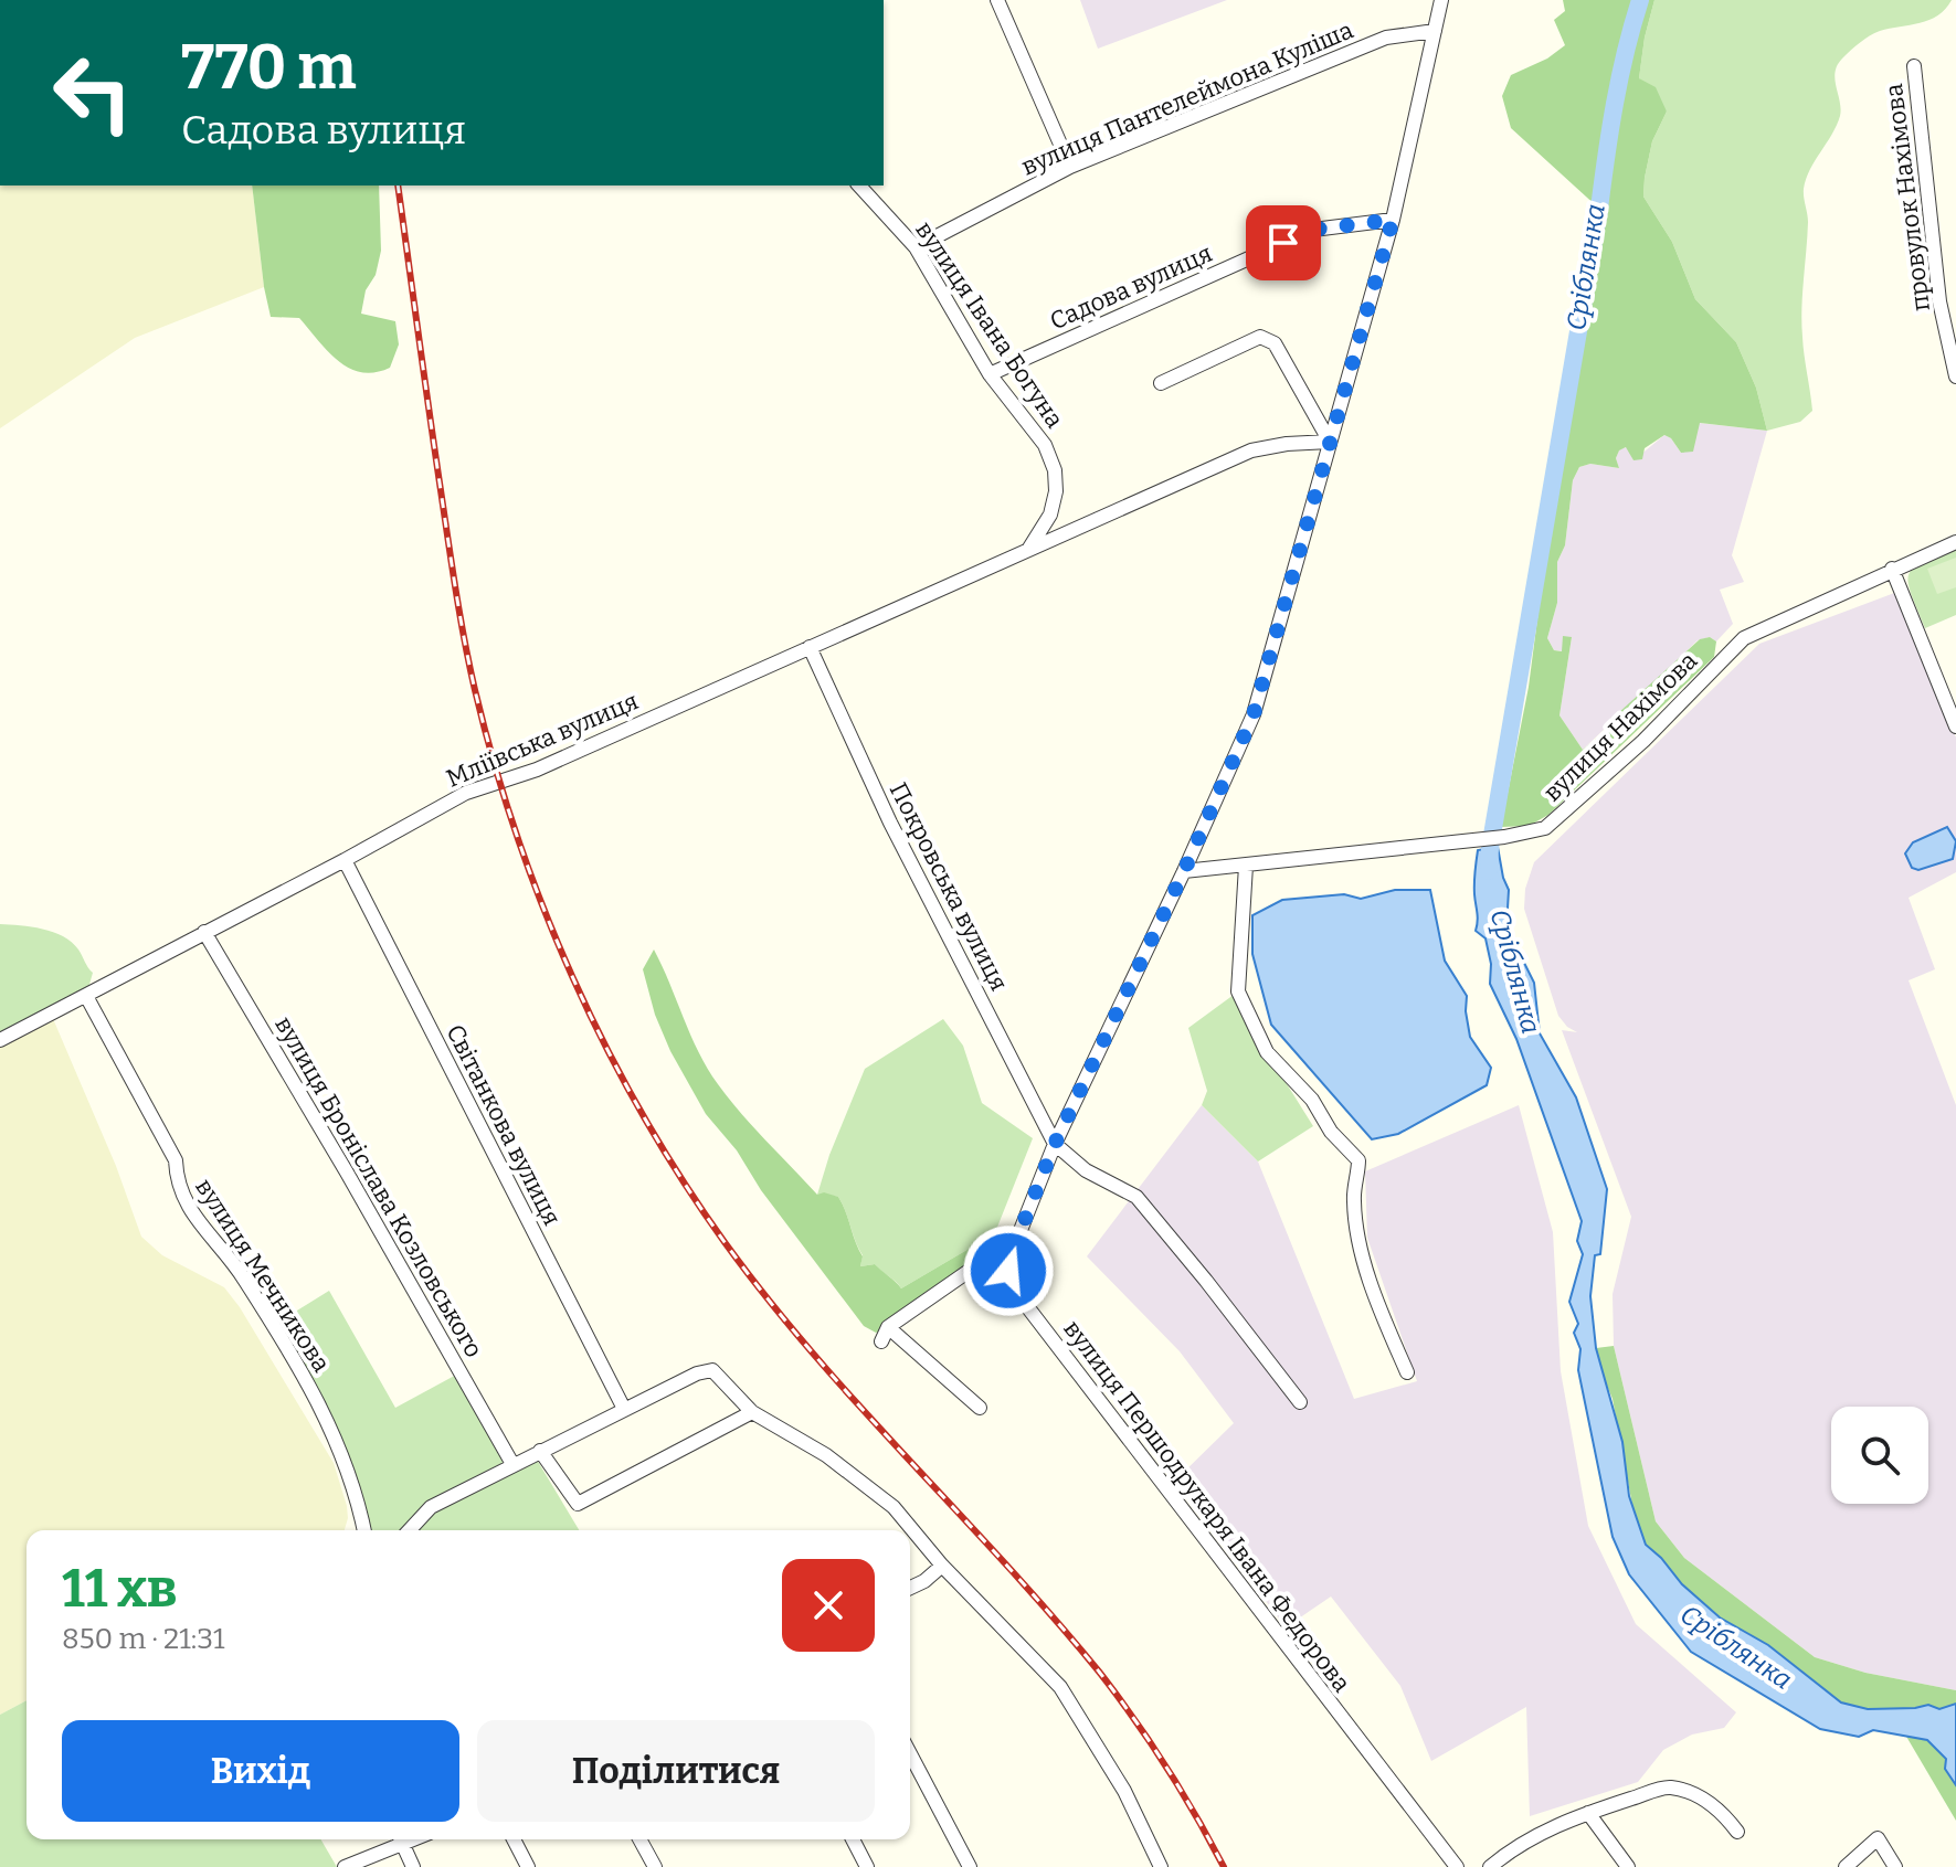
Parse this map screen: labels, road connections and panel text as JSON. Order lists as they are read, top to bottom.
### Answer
{
  "streets": {
    "street": [
      "вулиця Пантелеймона Куліша",
      "провулок Нахімова",
      "Садова вулиця",
      "вулиця Івана Богуна",
      "вулиця Нахімова",
      "Мліївська вулиця",
      "Покровська вулиця",
      "Світанкова вулиця",
      "вулиця Броніслава Козловського",
      "вулиця Мечникова",
      "вулиця Першодрукаря Івана Федорова"
    ]
  },
  "crossings": [
    ["вулиця Пантелеймона Куліша", "вулиця Івана Богуна"],
    ["вулиця Пантелеймона Куліша", "вулиця Першодрукаря Івана Федорова"],
    ["Садова вулиця", "вулиця Івана Богуна"],
    ["Садова вулиця", "вулиця Першодрукаря Івана Федорова"],
    ["вулиця Івана Богуна", "Мліївська вулиця"],
    ["вулиця Нахімова", "вулиця Першодрукаря Івана Федорова"],
    ["Мліївська вулиця", "Покровська вулиця"],
    ["Мліївська вулиця", "Світанкова вулиця"],
    ["Мліївська вулиця", "вулиця Броніслава Козловського"],
    ["Мліївська вулиця", "вулиця Мечникова"],
    ["Покровська вулиця", "вулиця Першодрукаря Івана Федорова"]
  ],
  "water": ["Сріблянка"],
  "page": {
    "turn": ["770 m", "Садова вулиця"],
    "heading": ["11 хв", "850 m · 21:31"],
    "buttons": ["Вихід", "Поділитися"]
  }
}
